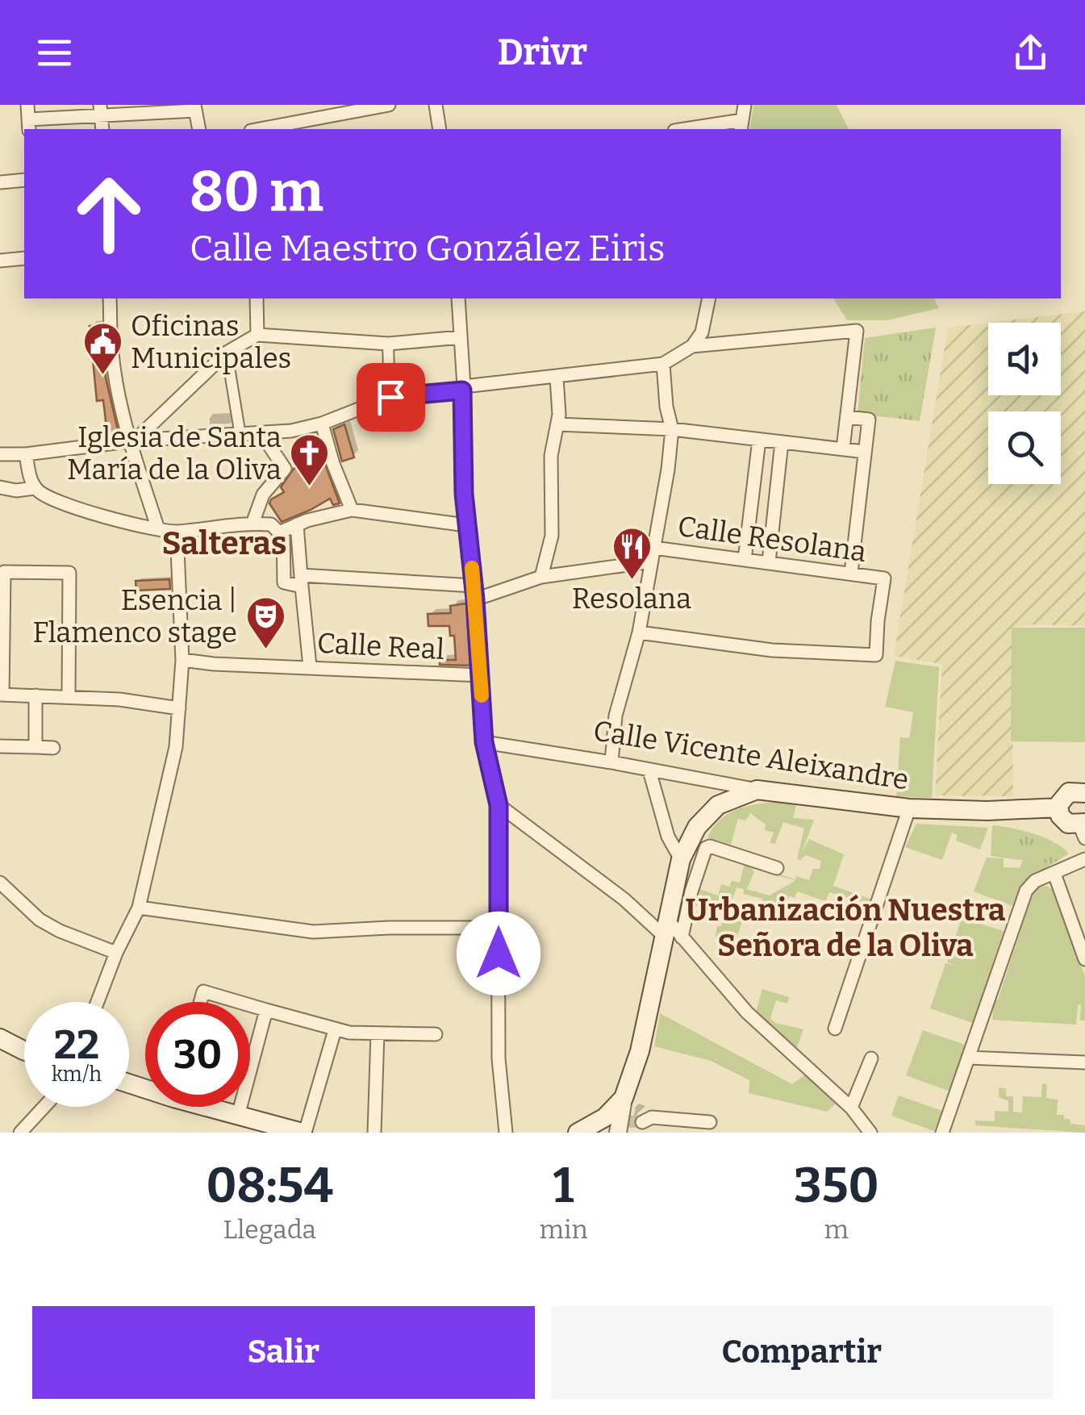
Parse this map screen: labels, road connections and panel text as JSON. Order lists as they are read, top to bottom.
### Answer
{
  "streets": {
    "main road": ["Calle Vicente Aleixandre"],
    "street": ["Calle Resolana", "Calle Real"]
  },
  "districts": ["Salteras", "Urbanización Nuestra Señora de la Oliva"],
  "places": {
    "public building": ["Oficinas Municipales"],
    "church": ["Iglesia de Santa María de la Oliva"],
    "restaurant": ["Resolana"],
    "theatre": ["Esencia | Flamenco stage"]
  },
  "page": {
    "header": "Drivr",
    "turn": ["80 m", "Calle Maestro González Eiris"],
    "speed": "22 km/h",
    "limit": "30",
    "eta": [
      "08:54",
      "Llegada",
      "1",
      "min",
      "350",
      "m"
    ],
    "buttons": ["Salir", "Compartir"]
  }
}
